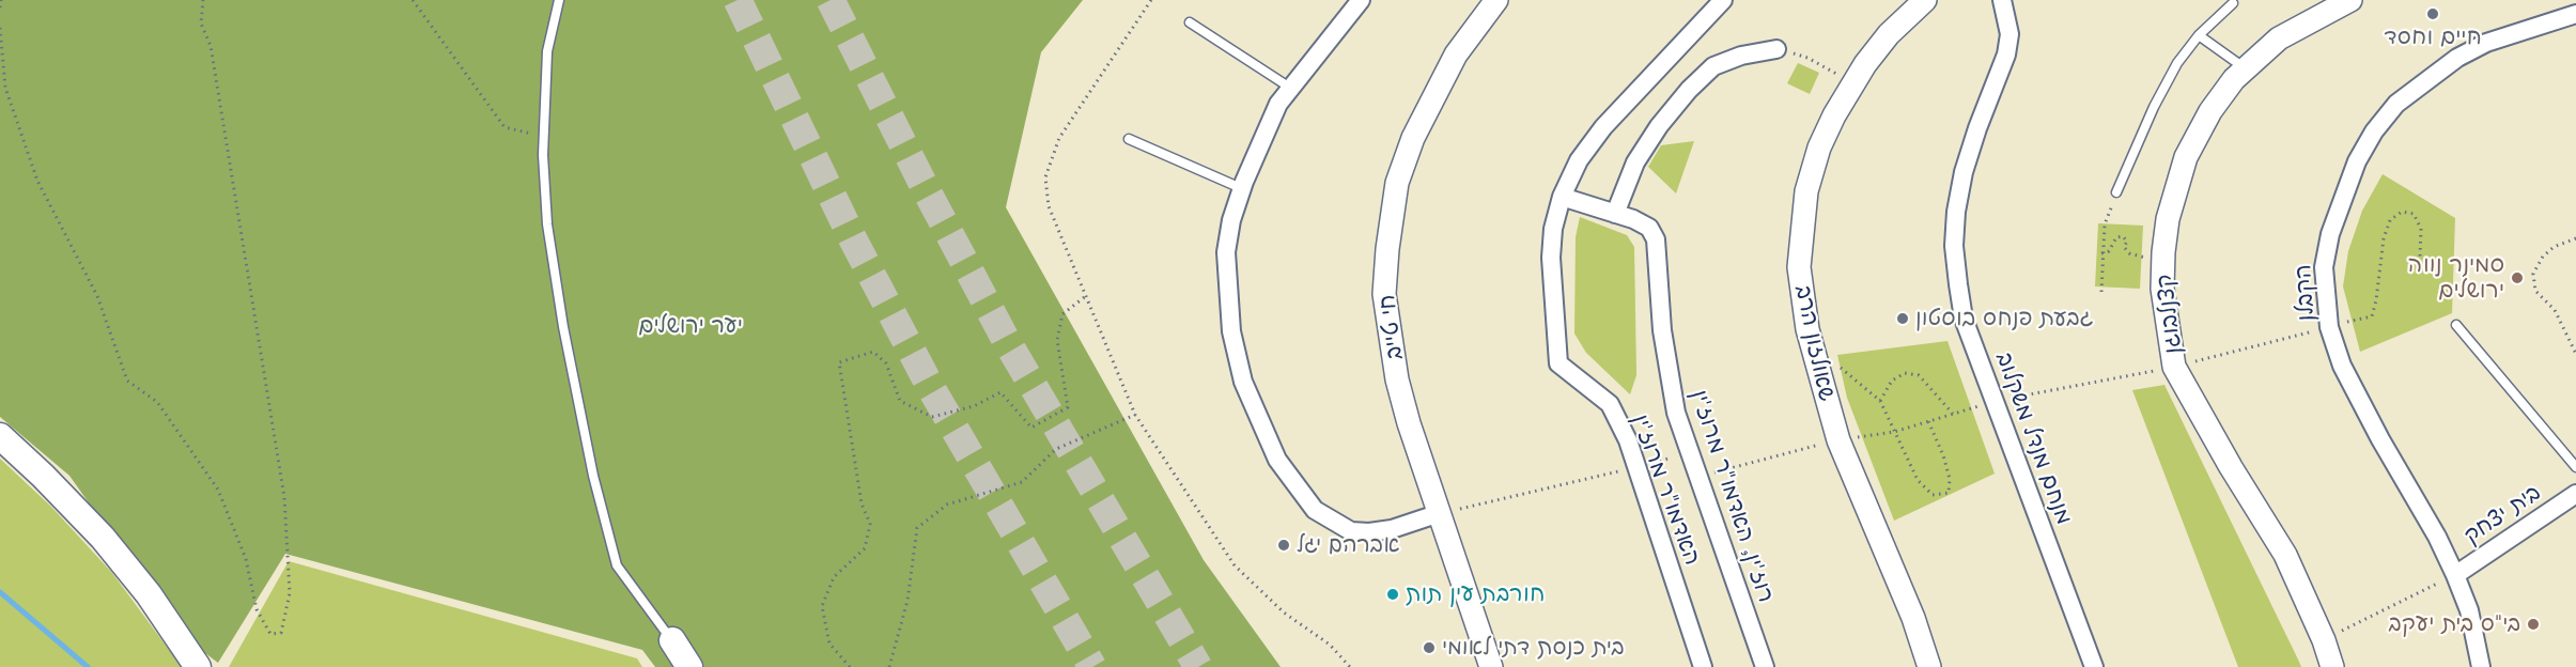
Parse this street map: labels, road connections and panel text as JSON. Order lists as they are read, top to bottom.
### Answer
{
  "streets": {
    "street": [
      "הקבלן",
      "קצנלבוגן",
      "חי טייב",
      "שאולזון הרב",
      "מנחם מנדל משקלוב",
      "האדמו\"ר מרוז'ין",
      "רוז'ין, האדמו\"ר מרוז'ין",
      "בית יצחק"
    ]
  },
  "crossings": [
    ["הקבלן", "בית יצחק"],
    ["האדמו\"ר מרוז'ין", "רוז'ין, האדמו\"ר מרוז'ין"]
  ],
  "parks": ["יער ירושלים"],
  "places": [
    "חיים וחסד",
    "סמינר נווה ירושלים",
    "גבעת פנחס בוסטון",
    "אברהם יגל",
    "חורבת עין תות",
    "בי\"ס בית יעקב",
    "בית כנסת דתי לאומי"
  ]
}
